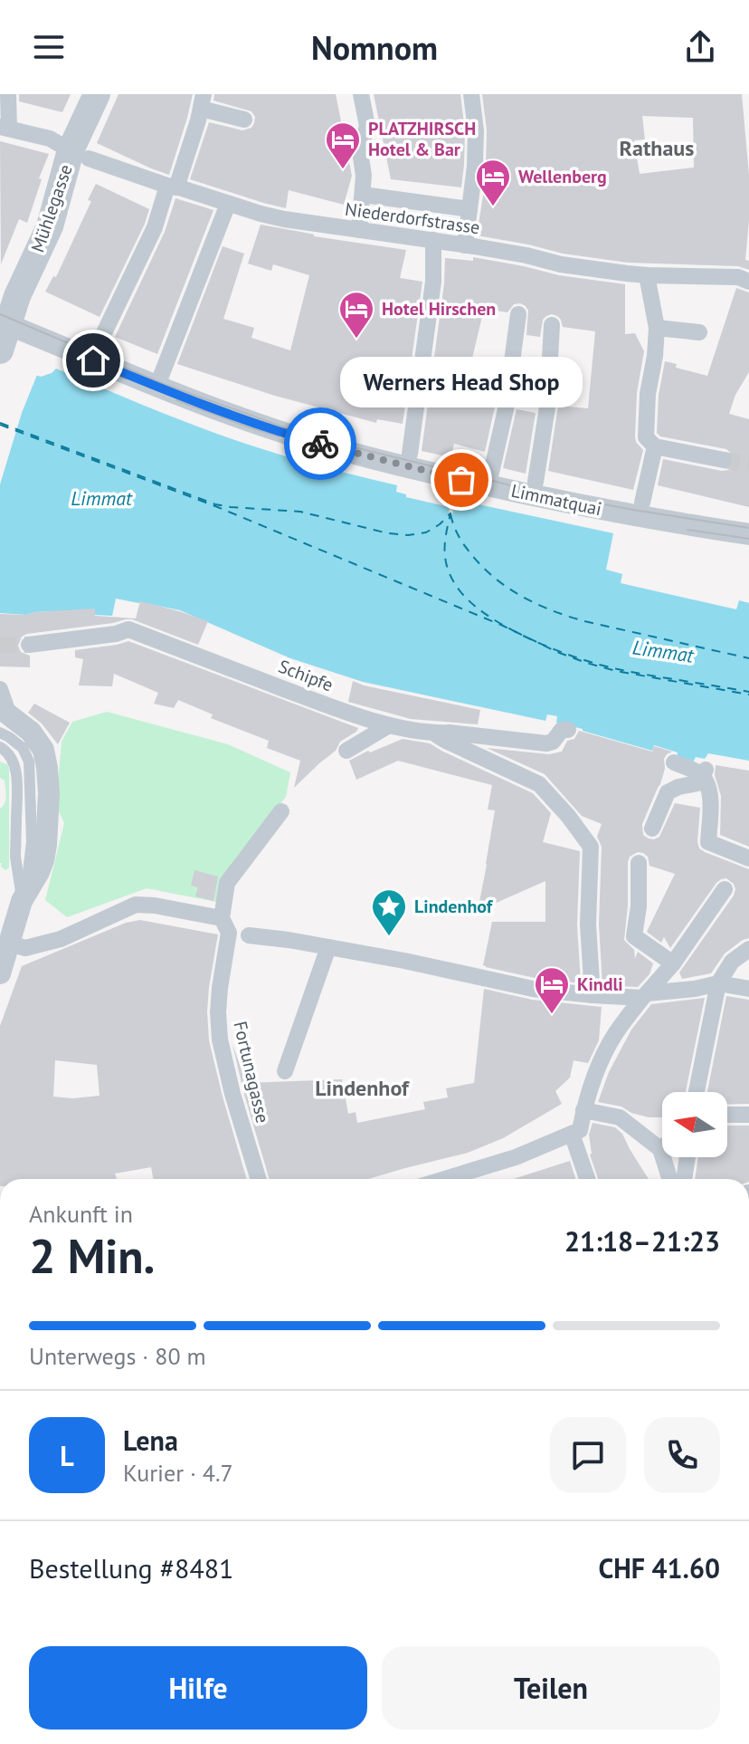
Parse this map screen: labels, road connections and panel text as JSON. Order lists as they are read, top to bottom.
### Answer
{
  "streets": {
    "street": [
      "Mühlegasse",
      "Niederdorfstrasse",
      "Limmatquai",
      "Schipfe",
      "Fortunagasse"
    ]
  },
  "crossings": [
    ["Mühlegasse", "Limmatquai"]
  ],
  "districts": ["Rathaus", "Lindenhof"],
  "water": ["Limmat"],
  "places": {
    "hotel": [
      "PLATZHIRSCH Hotel & Bar",
      "Wellenberg",
      "Hotel Hirschen",
      "Kindli"
    ],
    "other": ["Werners Head Shop"],
    "place": ["Lindenhof"]
  },
  "north": "left",
  "page": {
    "header": "Nomnom",
    "bubble": "Werners Head Shop",
    "heading": ["2 Min.", "Ankunft in", "21:18–21:23"],
    "panel": [
      "Lena",
      "Kurier · 4.7",
      "Bestellung #8481",
      "CHF 41.60"
    ],
    "bar": "Unterwegs · 80 m",
    "round": "L",
    "buttons": ["Hilfe", "Teilen"]
  }
}
